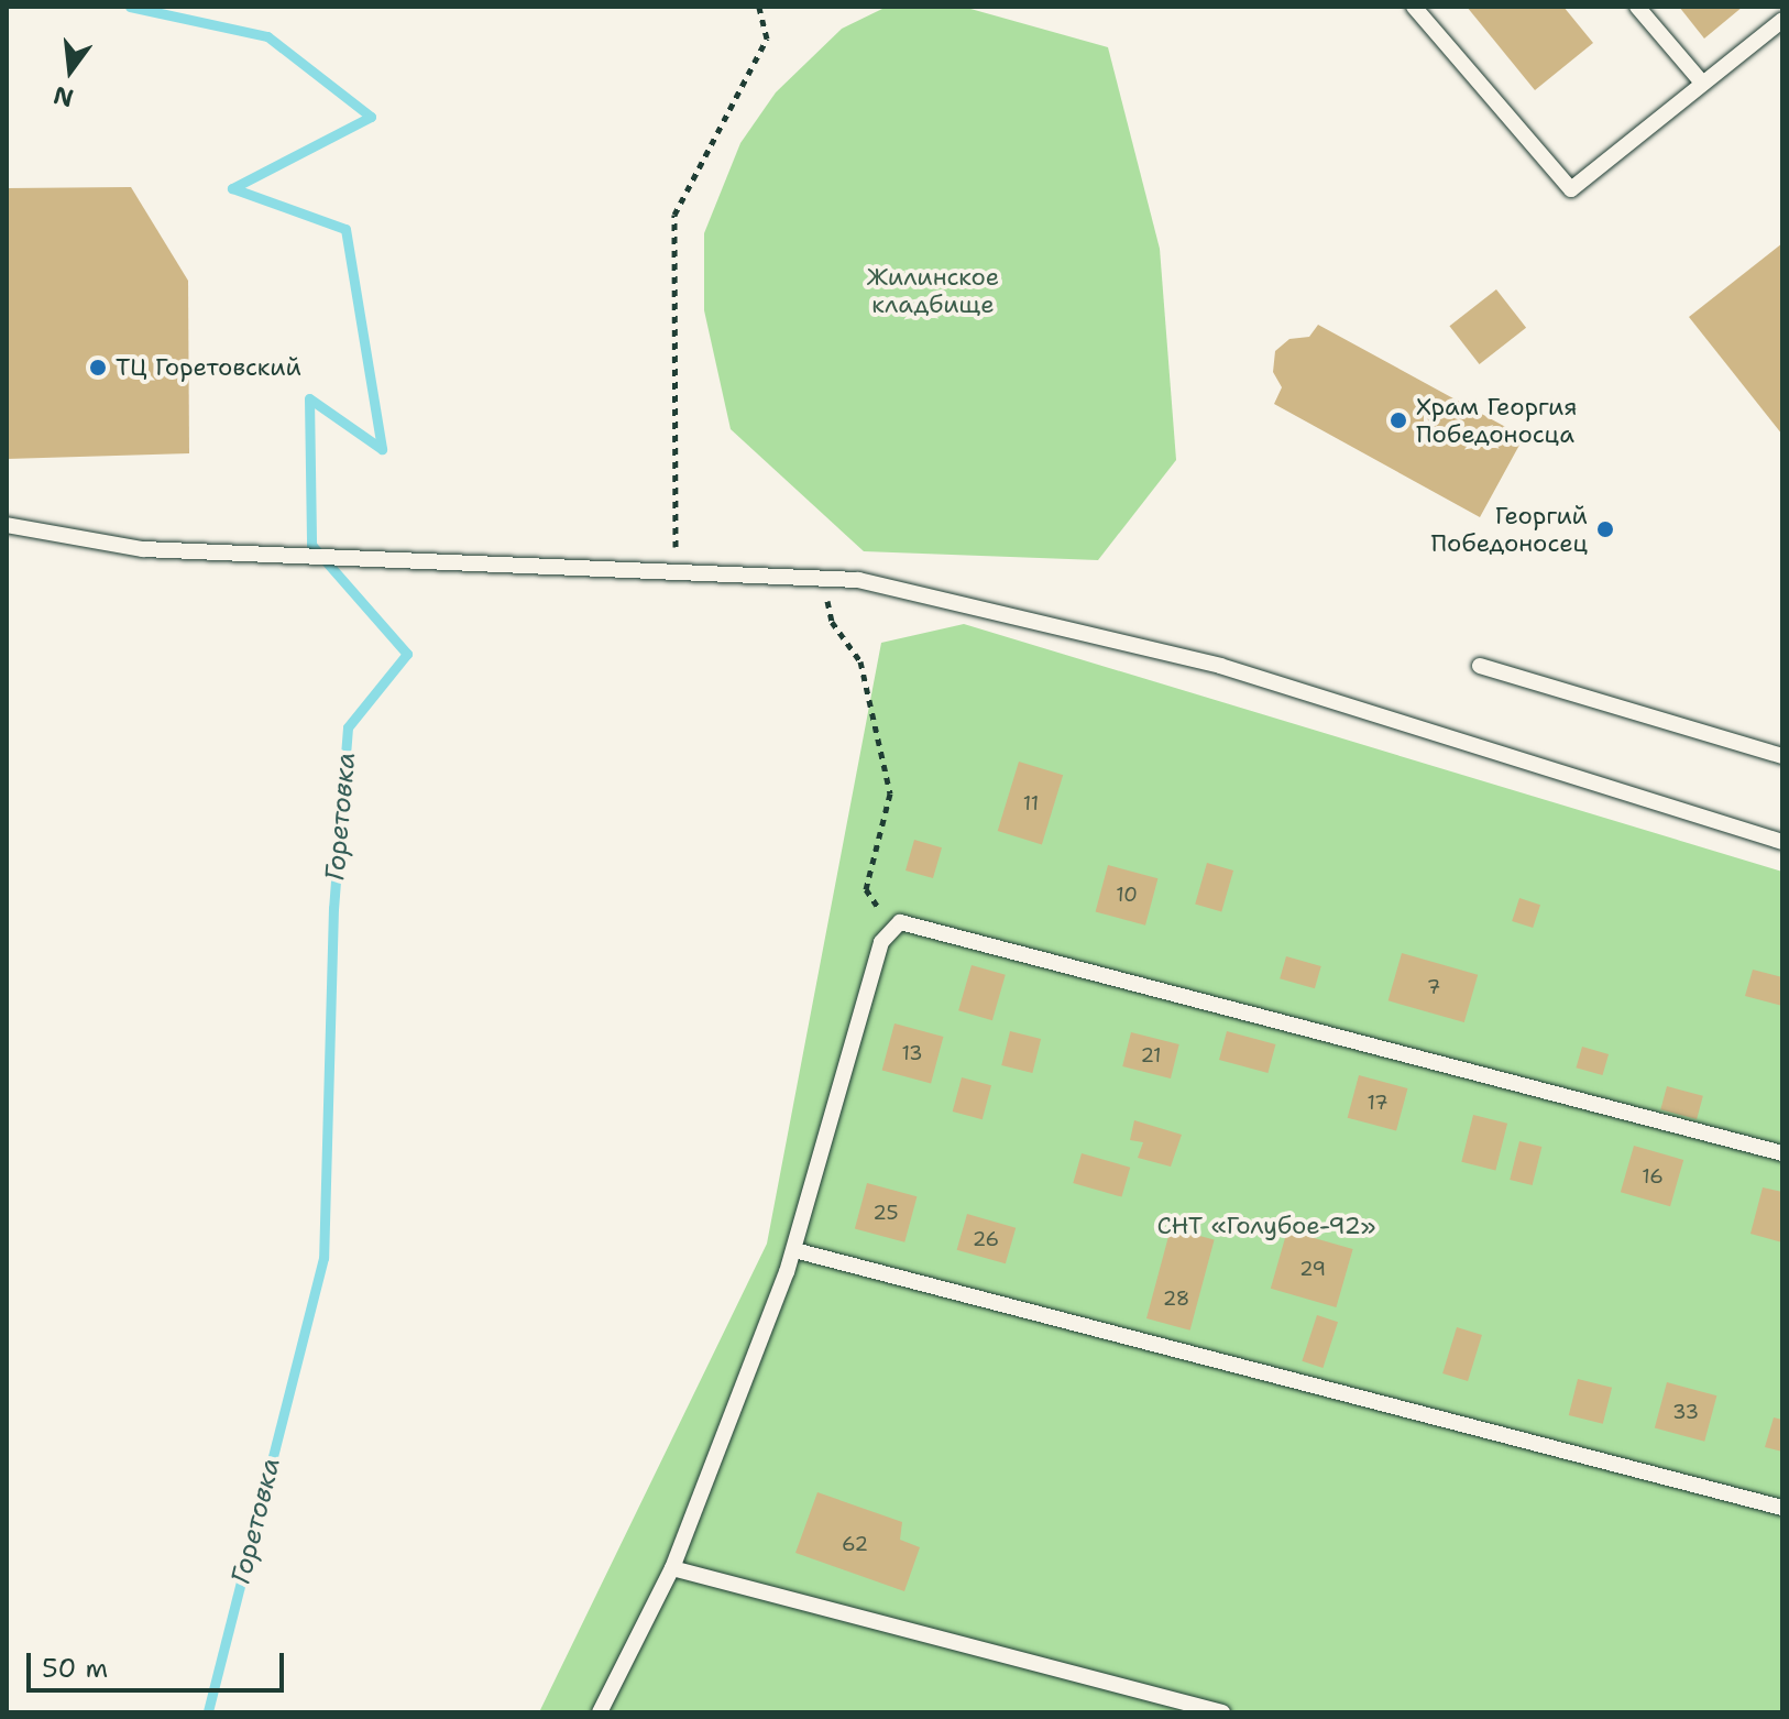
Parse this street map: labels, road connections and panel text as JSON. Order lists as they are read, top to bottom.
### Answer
{
  "water": ["Горетовка"],
  "parks": ["Жилинское кладбище", "СНТ «Голубое-92»"],
  "places": ["ТЦ Горетовский", "Храм Георгия Победоносца", "Георгий Победоносец"],
  "house_numbers": [
    "11",
    "10",
    "7",
    "13",
    "21",
    "17",
    "16",
    "25",
    "26",
    "29",
    "28",
    "33",
    "62"
  ],
  "scale_bar": "50 m",
  "north": "bottom"
}
